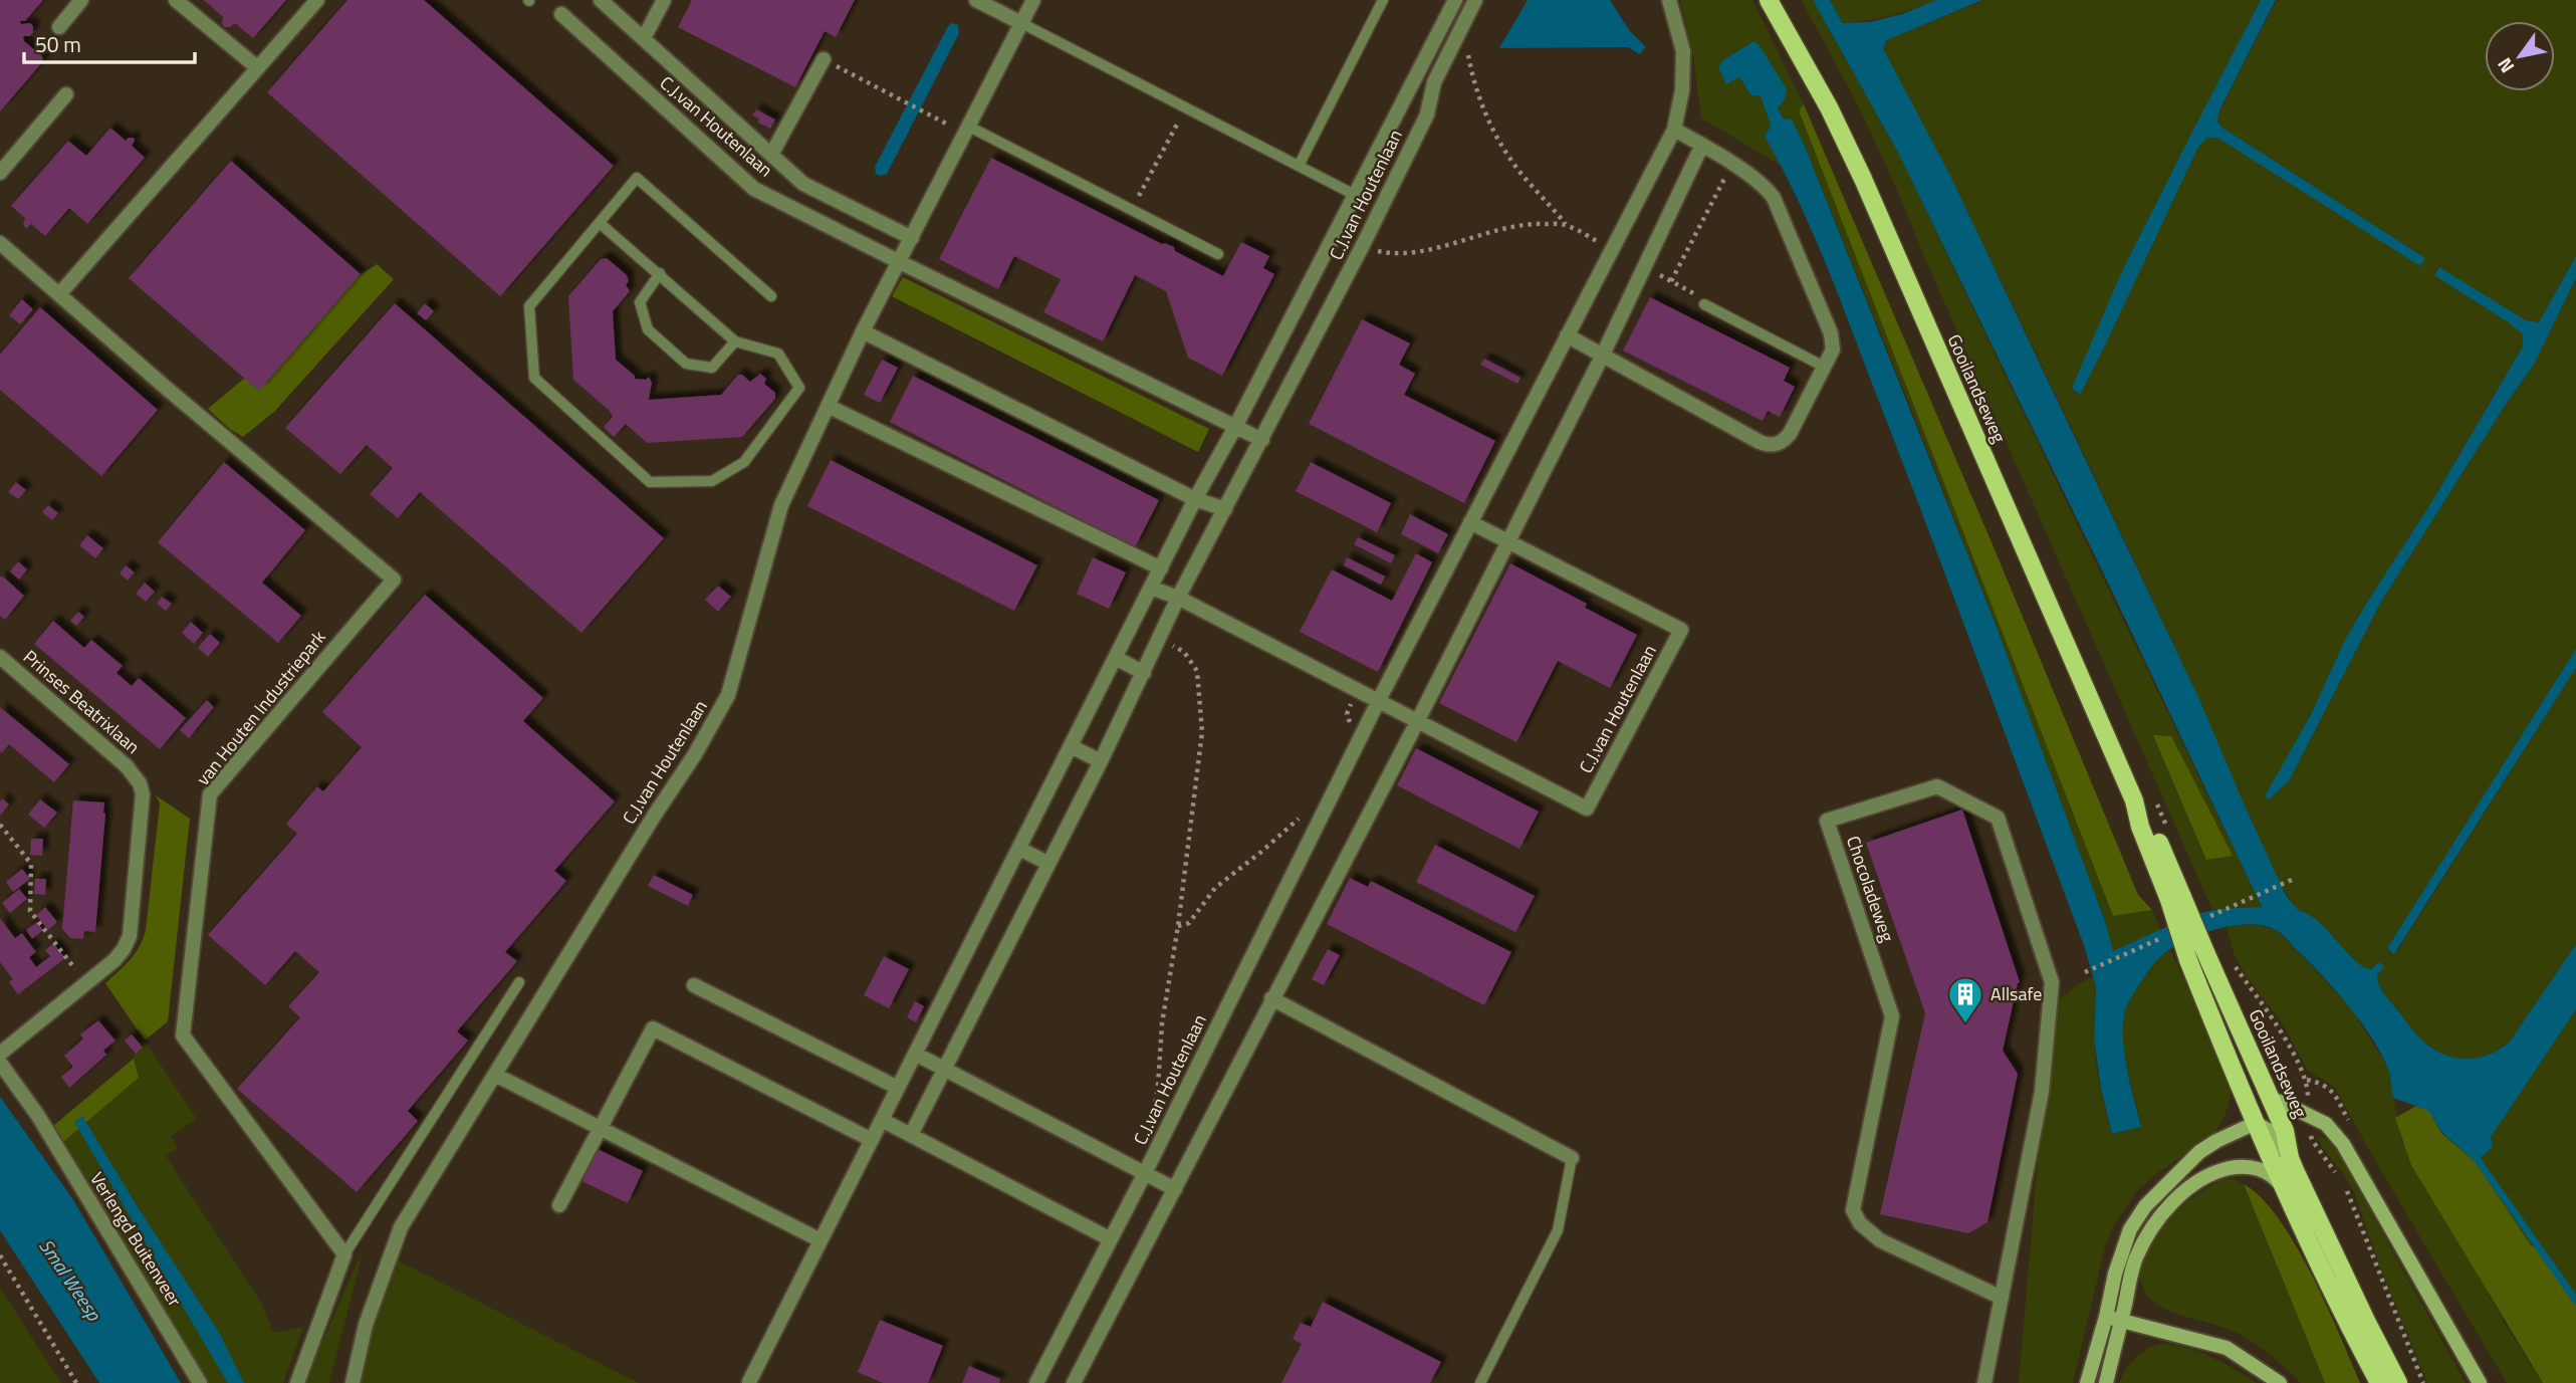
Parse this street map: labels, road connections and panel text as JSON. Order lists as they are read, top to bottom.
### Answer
{
  "streets": {
    "main road": ["Gooilandseweg"],
    "street": [
      "C.J.van Houtenlaan",
      "Prinses Beatrixlaan",
      "van Houten Industriepark",
      "Chocoladeweg",
      "Verlengd Buitenveer"
    ]
  },
  "water": ["Smal Weesp"],
  "places": {
    "building": ["Allsafe"]
  },
  "scale_bar": "50 m",
  "north": "bottom left"
}
